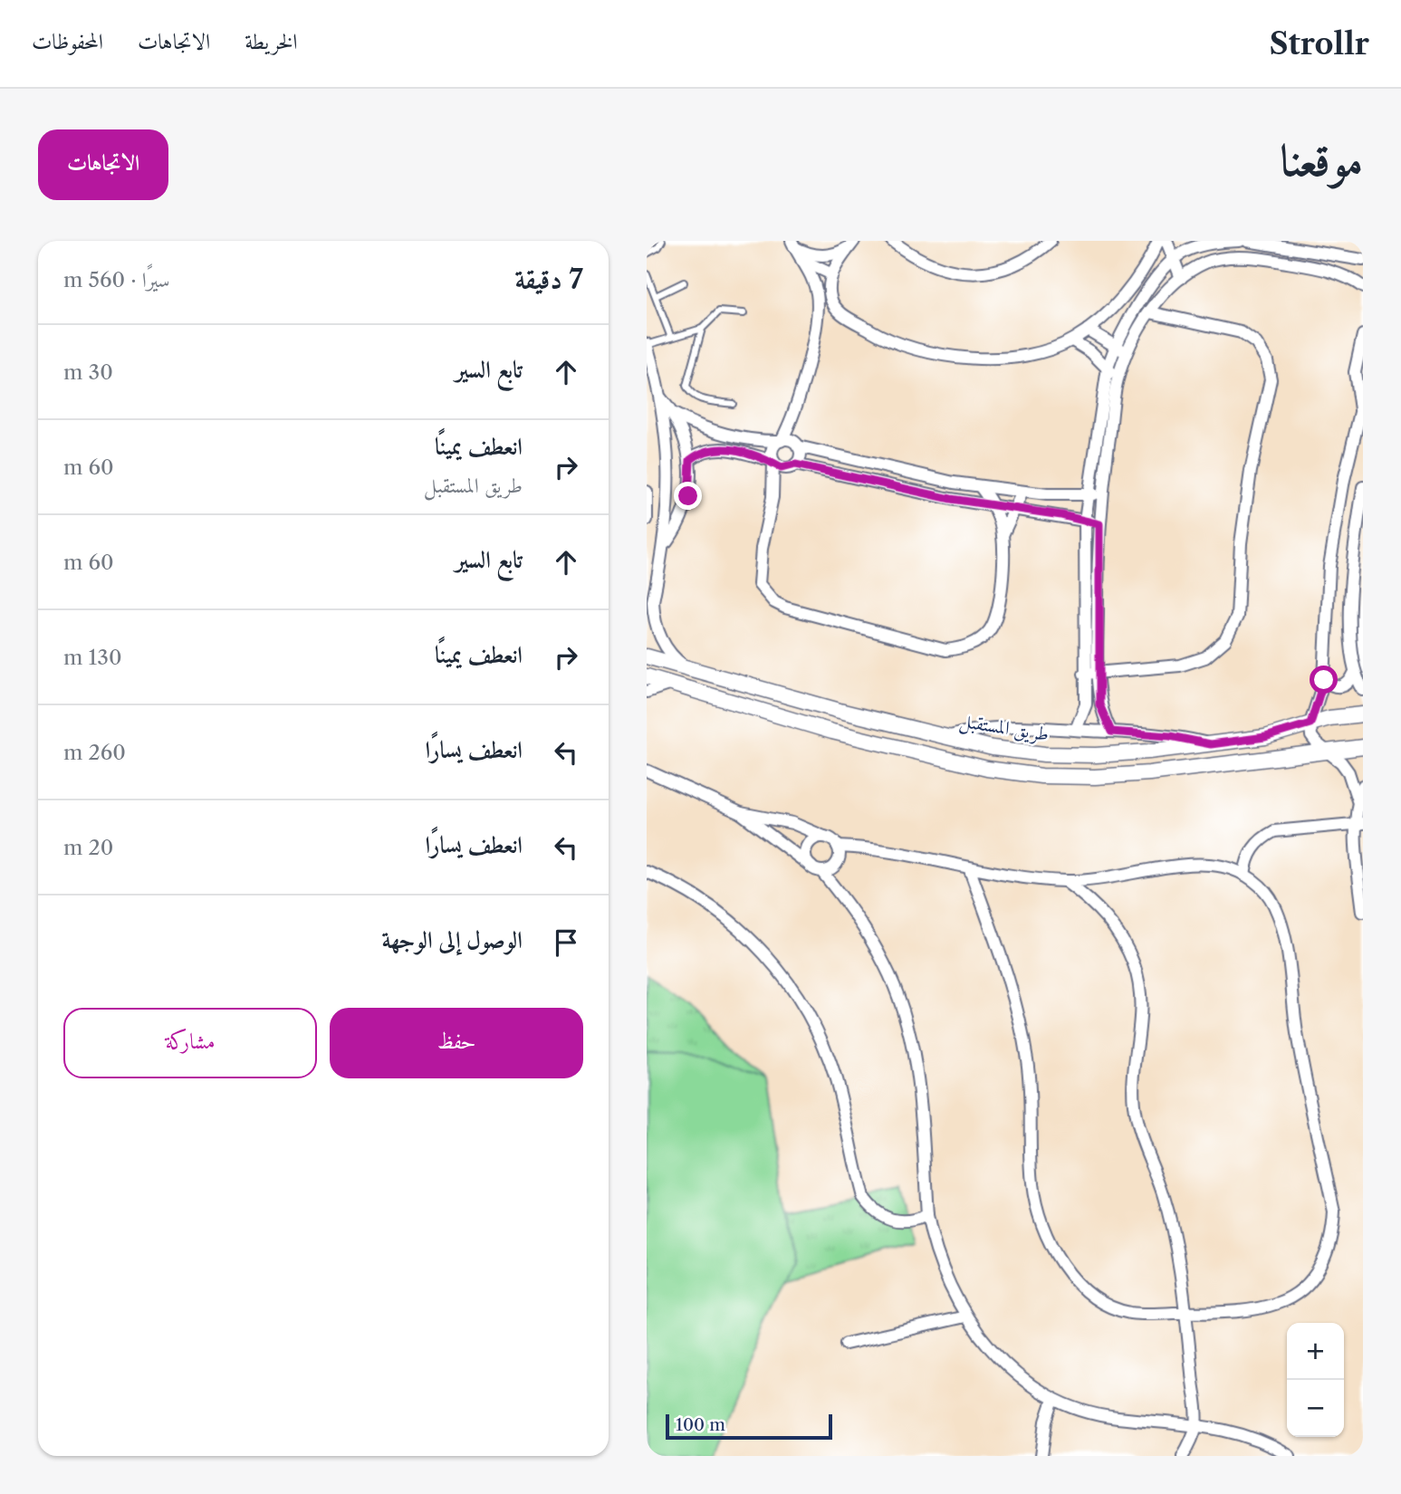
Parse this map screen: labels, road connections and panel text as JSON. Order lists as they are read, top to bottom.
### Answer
{
  "streets": {
    "main road": ["طريق المستقبل"]
  },
  "scale_bar": "100 m",
  "page": {
    "header": "Strollr",
    "nav": ["الخريطة", "الاتجاهات", "المحفوظات"],
    "title": "موقعنا",
    "buttons": [
      "الاتجاهات",
      ["حفظ", "مشاركة"]
    ],
    "heading": ["7 دقيقة", "سيرًا · 560 m"],
    "list": [
      ["تابع السير", "30 m"],
      ["انعطف يمينًا", "طريق المستقبل", "60 m"],
      ["تابع السير", "60 m"],
      ["انعطف يمينًا", "130 m"],
      ["انعطف يسارًا", "260 m"],
      ["انعطف يسارًا", "20 m"],
      "الوصول إلى الوجهة"
    ],
    "map_buttons": ["+", "−"],
    "scale": "100 m"
  }
}
